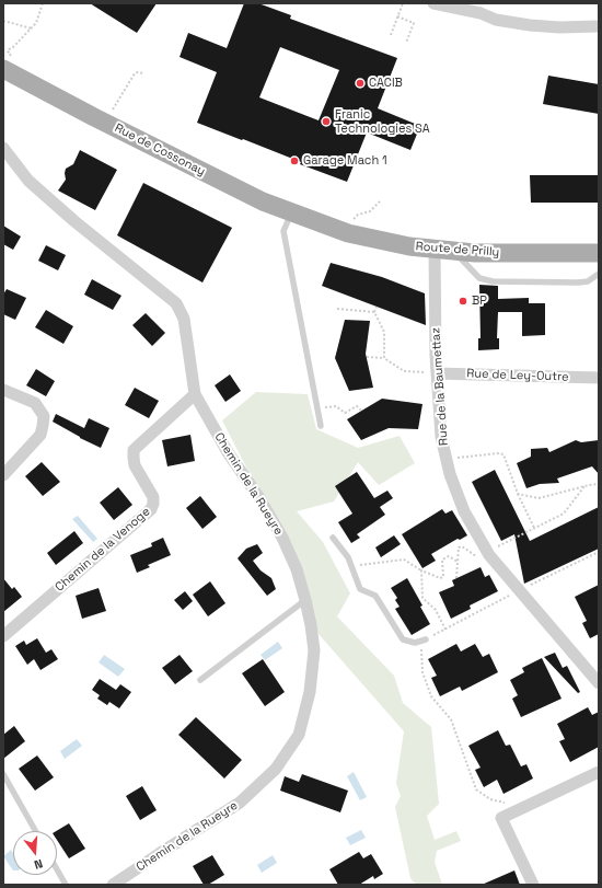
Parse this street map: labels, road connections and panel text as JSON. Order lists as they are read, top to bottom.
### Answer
{
  "streets": {
    "main road": ["Rue de Cossonay", "Route de Prilly"],
    "street": [
      "Rue de Ley-Outre",
      "Rue de la Baumettaz",
      "Chemin de la Rueyre",
      "Chemin de la Venoge"
    ]
  },
  "crossings": [
    ["Rue de Cossonay", "Route de Prilly"],
    ["Route de Prilly", "Rue de la Baumettaz"],
    ["Rue de Ley-Outre", "Rue de la Baumettaz"],
    ["Chemin de la Rueyre", "Chemin de la Venoge"]
  ],
  "places": [
    "CACIB",
    "Franic Technologies SA",
    "Garage Mach 1",
    "BP"
  ],
  "north": "bottom"
}
